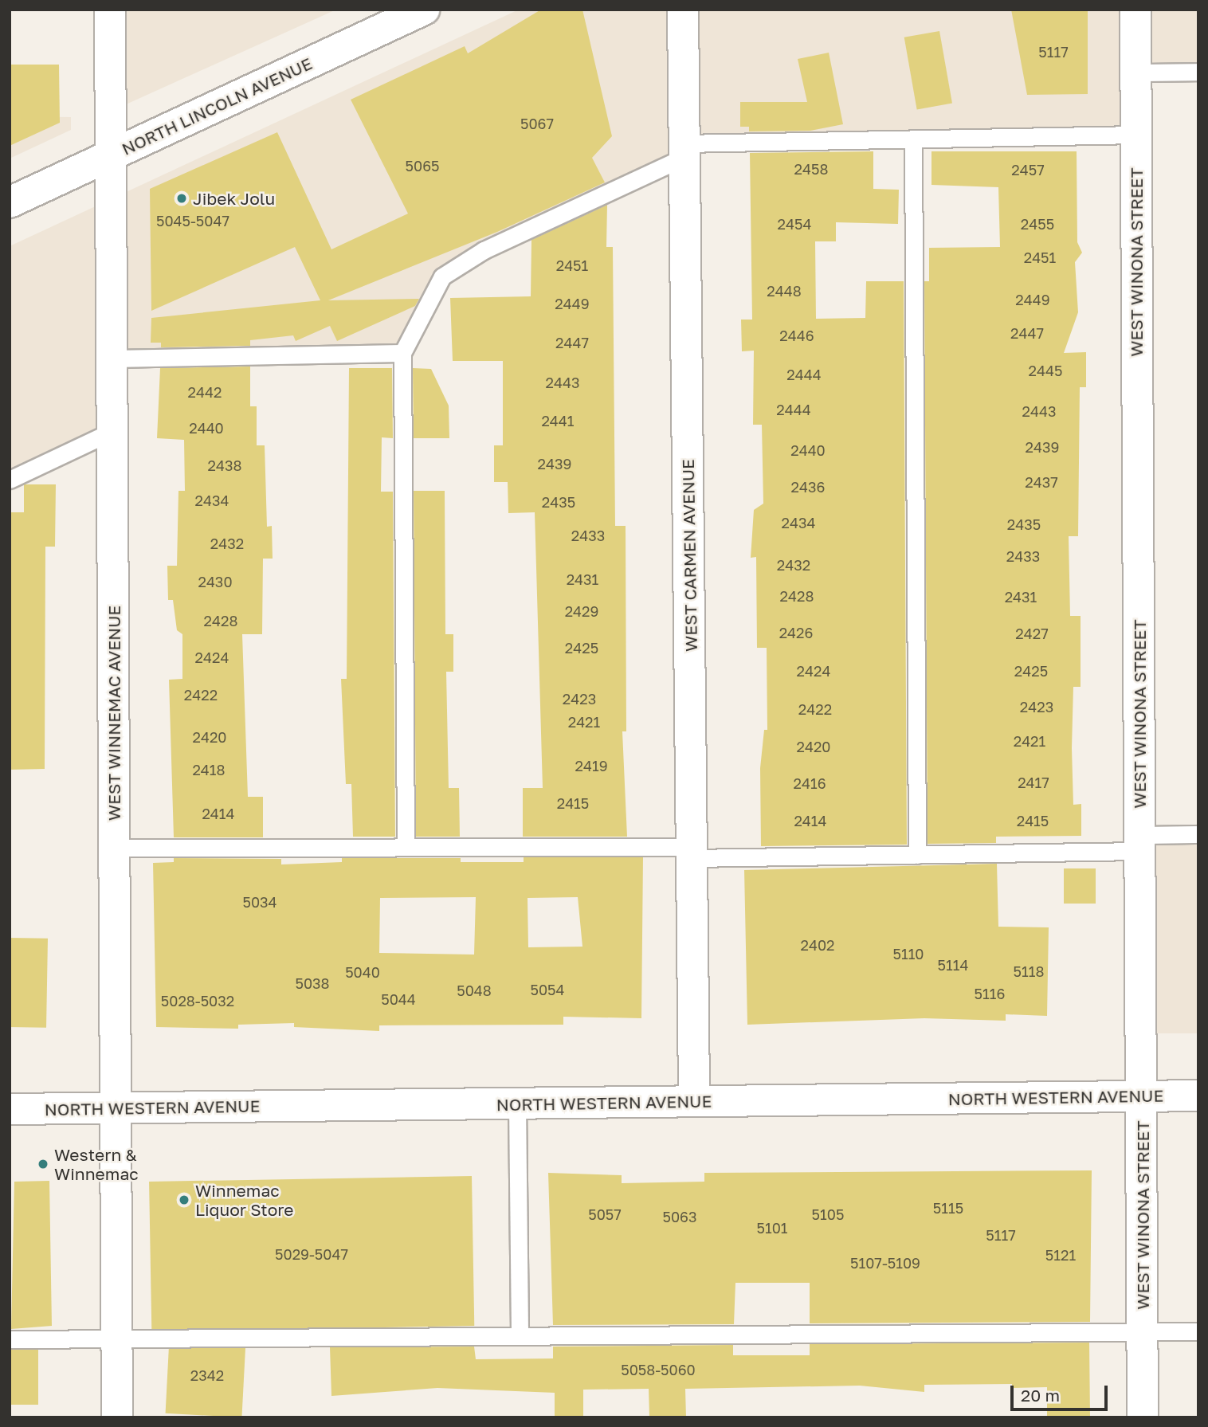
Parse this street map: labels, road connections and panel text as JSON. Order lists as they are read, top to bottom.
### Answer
{
  "streets": {
    "street": [
      "NORTH LINCOLN AVENUE",
      "WEST WINONA STREET",
      "WEST CARMEN AVENUE",
      "WEST WINNEMAC AVENUE",
      "NORTH WESTERN AVENUE"
    ]
  },
  "crossings": [
    ["NORTH LINCOLN AVENUE", "WEST WINNEMAC AVENUE"],
    ["WEST WINONA STREET", "NORTH WESTERN AVENUE"],
    ["WEST CARMEN AVENUE", "NORTH WESTERN AVENUE"],
    ["WEST WINNEMAC AVENUE", "NORTH WESTERN AVENUE"]
  ],
  "places": ["Jibek Jolu", "Western & Winnemac", "Winnemac Liquor Store"],
  "house_numbers": [
    "5117",
    "5067",
    "5065",
    "2458",
    "2457",
    "5045-5047",
    "2454",
    "2455",
    "2451",
    "2451",
    "2448",
    "2449",
    "2449",
    "2447",
    "2446",
    "2447",
    "2445",
    "2444",
    "2443",
    "2442",
    "2444",
    "2443",
    "2441",
    "2440",
    "2439",
    "2440",
    "2439",
    "2438",
    "2437",
    "2436",
    "2434",
    "2435",
    "2434",
    "2435",
    "2433",
    "2432",
    "2433",
    "2432",
    "2431",
    "2430",
    "2428",
    "2431",
    "2429",
    "2428",
    "2426",
    "2427",
    "2425",
    "2424",
    "2424",
    "2425",
    "2422",
    "2423",
    "2423",
    "2422",
    "2421",
    "2420",
    "2421",
    "2420",
    "2419",
    "2418",
    "2417",
    "2416",
    "2415",
    "2414",
    "2414",
    "2415",
    "5034",
    "2402",
    "5110",
    "5114",
    "5118",
    "5040",
    "5038",
    "5054",
    "5048",
    "5116",
    "5044",
    "5028-5032",
    "5115",
    "5057",
    "5105",
    "5063",
    "5101",
    "5117",
    "5029-5047",
    "5121",
    "5107-5109",
    "5058-5060",
    "2342"
  ],
  "scale_bar": "20 m"
}
